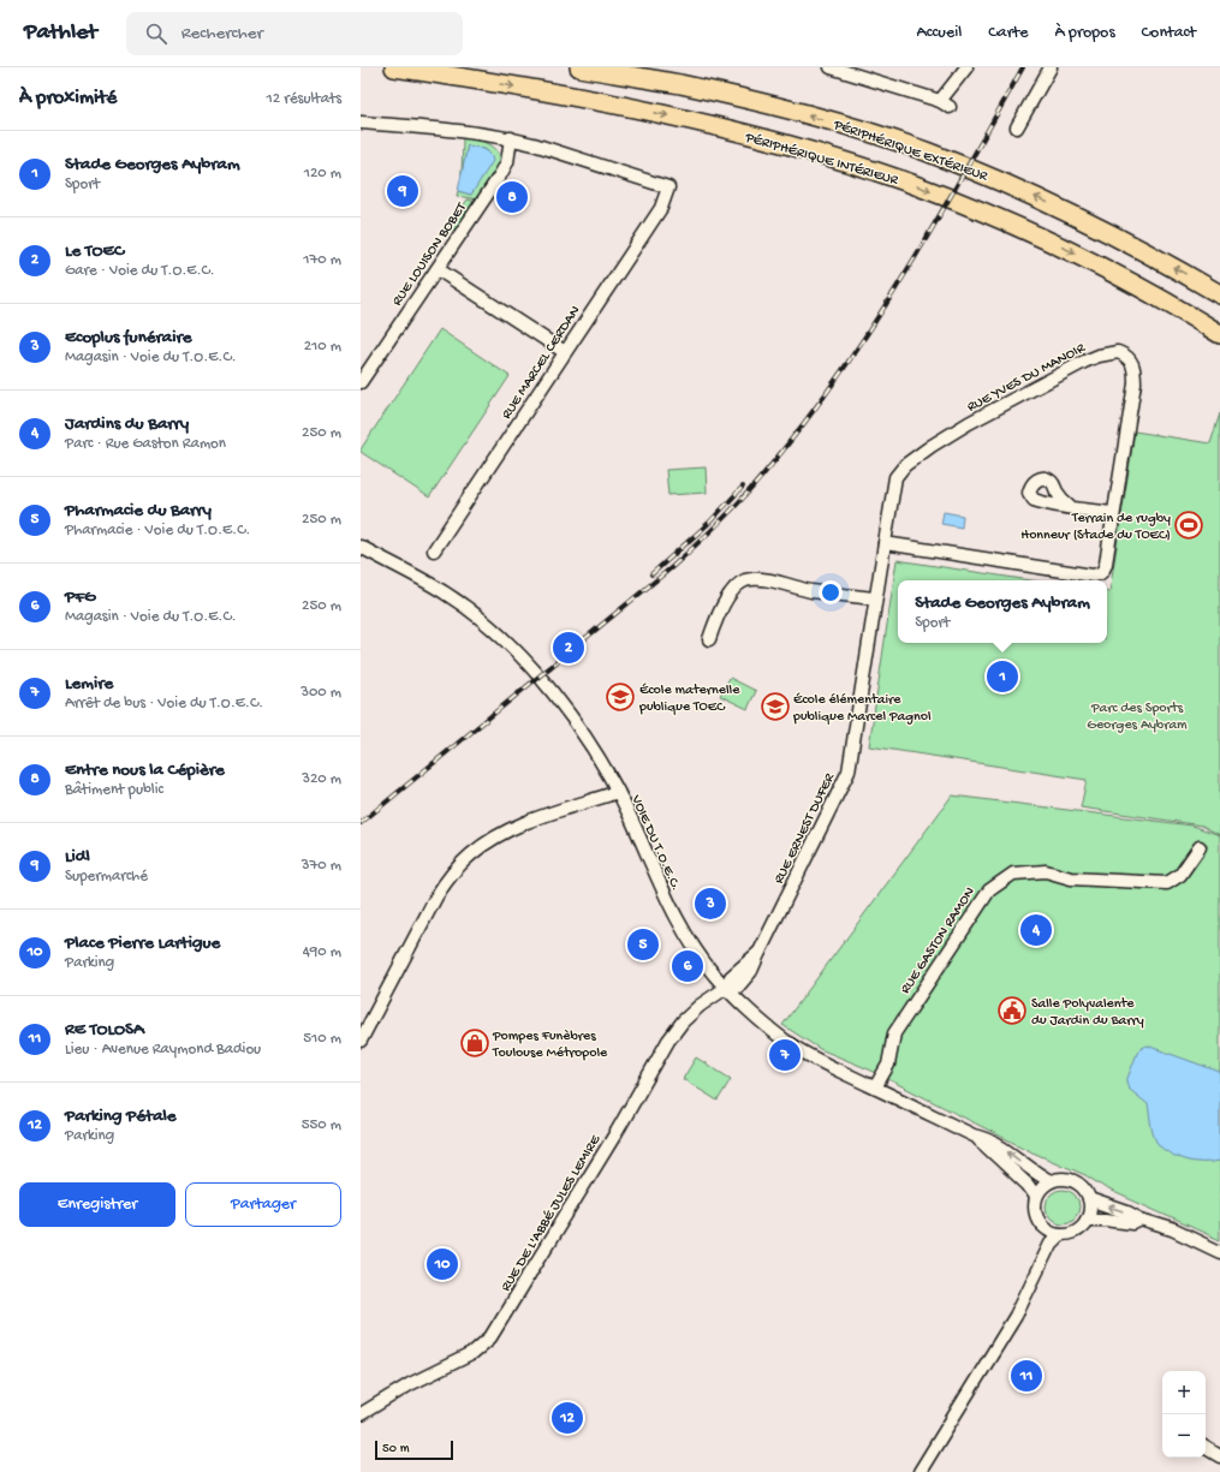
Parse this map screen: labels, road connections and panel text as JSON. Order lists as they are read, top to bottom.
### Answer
{
  "streets": {
    "highway": ["PÉRIPHÉRIQUE EXTÉRIEUR", "PÉRIPHÉRIQUE INTÉRIEUR"],
    "street": [
      "RUE LOUISON BOBET",
      "RUE MARCEL CERDAN",
      "RUE YVES DU MANOIR",
      "RUE ERNEST DUFER",
      "VOIE DU T.O.E.C.",
      "RUE GASTON RAMON",
      "RUE DE L'ABBÉ JULES LEMIRE"
    ]
  },
  "crossings": [
    ["RUE LOUISON BOBET", "RUE MARCEL CERDAN"],
    ["RUE YVES DU MANOIR", "RUE ERNEST DUFER"],
    ["RUE ERNEST DUFER", "VOIE DU T.O.E.C."],
    ["RUE ERNEST DUFER", "RUE DE L'ABBÉ JULES LEMIRE"],
    ["VOIE DU T.O.E.C.", "RUE GASTON RAMON"],
    ["VOIE DU T.O.E.C.", "RUE DE L'ABBÉ JULES LEMIRE"]
  ],
  "one_way": ["PÉRIPHÉRIQUE EXTÉRIEUR", "PÉRIPHÉRIQUE INTÉRIEUR"],
  "parks": ["Parc des Sports Georges Aybram"],
  "places": {
    "sports": ["Terrain de rugby Honneur (Stade du TOEC)"],
    "school or university": ["École maternelle publique TOEC", "École élémentaire publique Marcel Pagnol"],
    "public building": ["Salle Polyvalente du Jardin du Barry"],
    "shop": ["Pompes Funèbres Toulouse Métropole"]
  },
  "scale_bar": "50 m",
  "page": {
    "header": "Pathlet",
    "search": "Rechercher",
    "nav": [
      "Accueil",
      "Carte",
      "À propos",
      "Contact"
    ],
    "heading": ["À proximité", "12 résultats"],
    "list": [
      {
        "mark": "1",
        "name": "Stade Georges Aybram",
        "note": "Sport",
        "value": "120 m"
      },
      {
        "mark": "2",
        "name": "Le TOEC",
        "note": "Gare · Voie du T.O.E.C.",
        "value": "170 m"
      },
      {
        "mark": "3",
        "name": "Ecoplus funéraire",
        "note": "Magasin · Voie du T.O.E.C.",
        "value": "210 m"
      },
      {
        "mark": "4",
        "name": "Jardins du Barry",
        "note": "Parc · Rue Gaston Ramon",
        "value": "250 m"
      },
      {
        "mark": "5",
        "name": "Pharmacie du Barry",
        "note": "Pharmacie · Voie du T.O.E.C.",
        "value": "250 m"
      },
      {
        "mark": "6",
        "name": "PFG",
        "note": "Magasin · Voie du T.O.E.C.",
        "value": "250 m"
      },
      {
        "mark": "7",
        "name": "Lemire",
        "note": "Arrêt de bus · Voie du T.O.E.C.",
        "value": "300 m"
      },
      {
        "mark": "8",
        "name": "Entre nous la Cépière",
        "note": "Bâtiment public",
        "value": "320 m"
      },
      {
        "mark": "9",
        "name": "Lidl",
        "note": "Supermarché",
        "value": "370 m"
      },
      {
        "mark": "10",
        "name": "Place Pierre Lartigue",
        "note": "Parking",
        "value": "490 m"
      },
      {
        "mark": "11",
        "name": "RE TOLOSA",
        "note": "Lieu · Avenue Raymond Badiou",
        "value": "510 m"
      },
      {
        "mark": "12",
        "name": "Parking Pétale",
        "note": "Parking",
        "value": "550 m"
      }
    ],
    "pins": [
      "9",
      "8",
      "2",
      "1",
      "3",
      "4",
      "5",
      "6",
      "7",
      "10",
      "11",
      "12"
    ],
    "popup": ["Stade Georges Aybram", "Sport"],
    "buttons": ["Enregistrer", "Partager"],
    "map_buttons": ["+", "−"],
    "scale": "50 m"
  }
}
